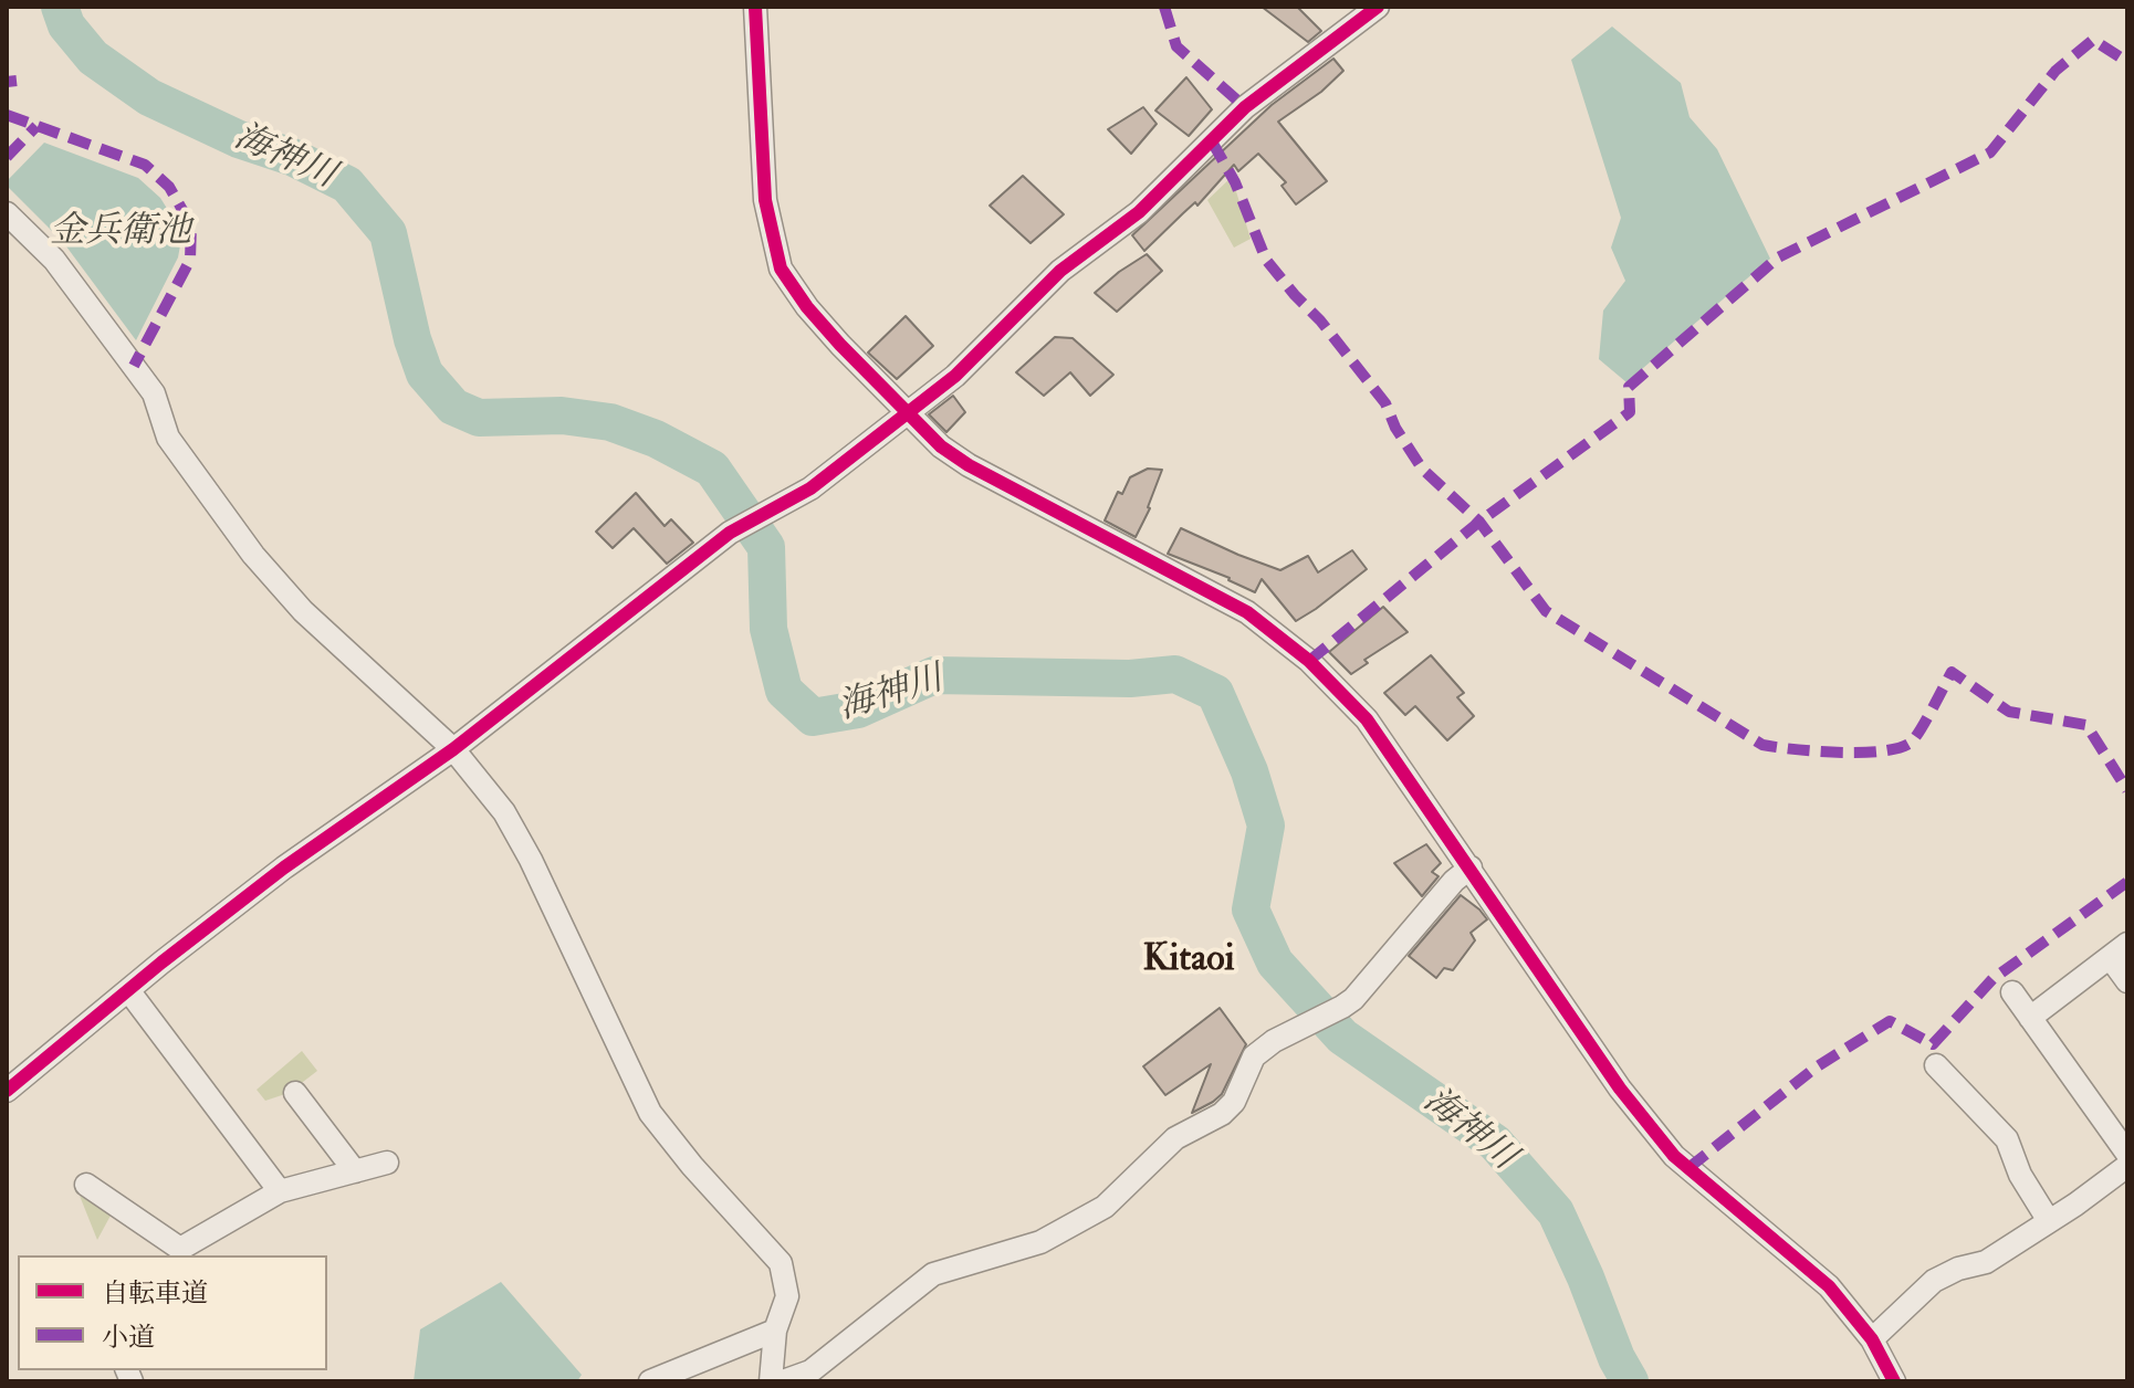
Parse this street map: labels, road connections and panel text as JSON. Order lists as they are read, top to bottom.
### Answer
{
  "districts": ["Kitaoi"],
  "water": ["海神川", "金兵衛池"],
  "legend": ["自転車道", "小道"]
}
